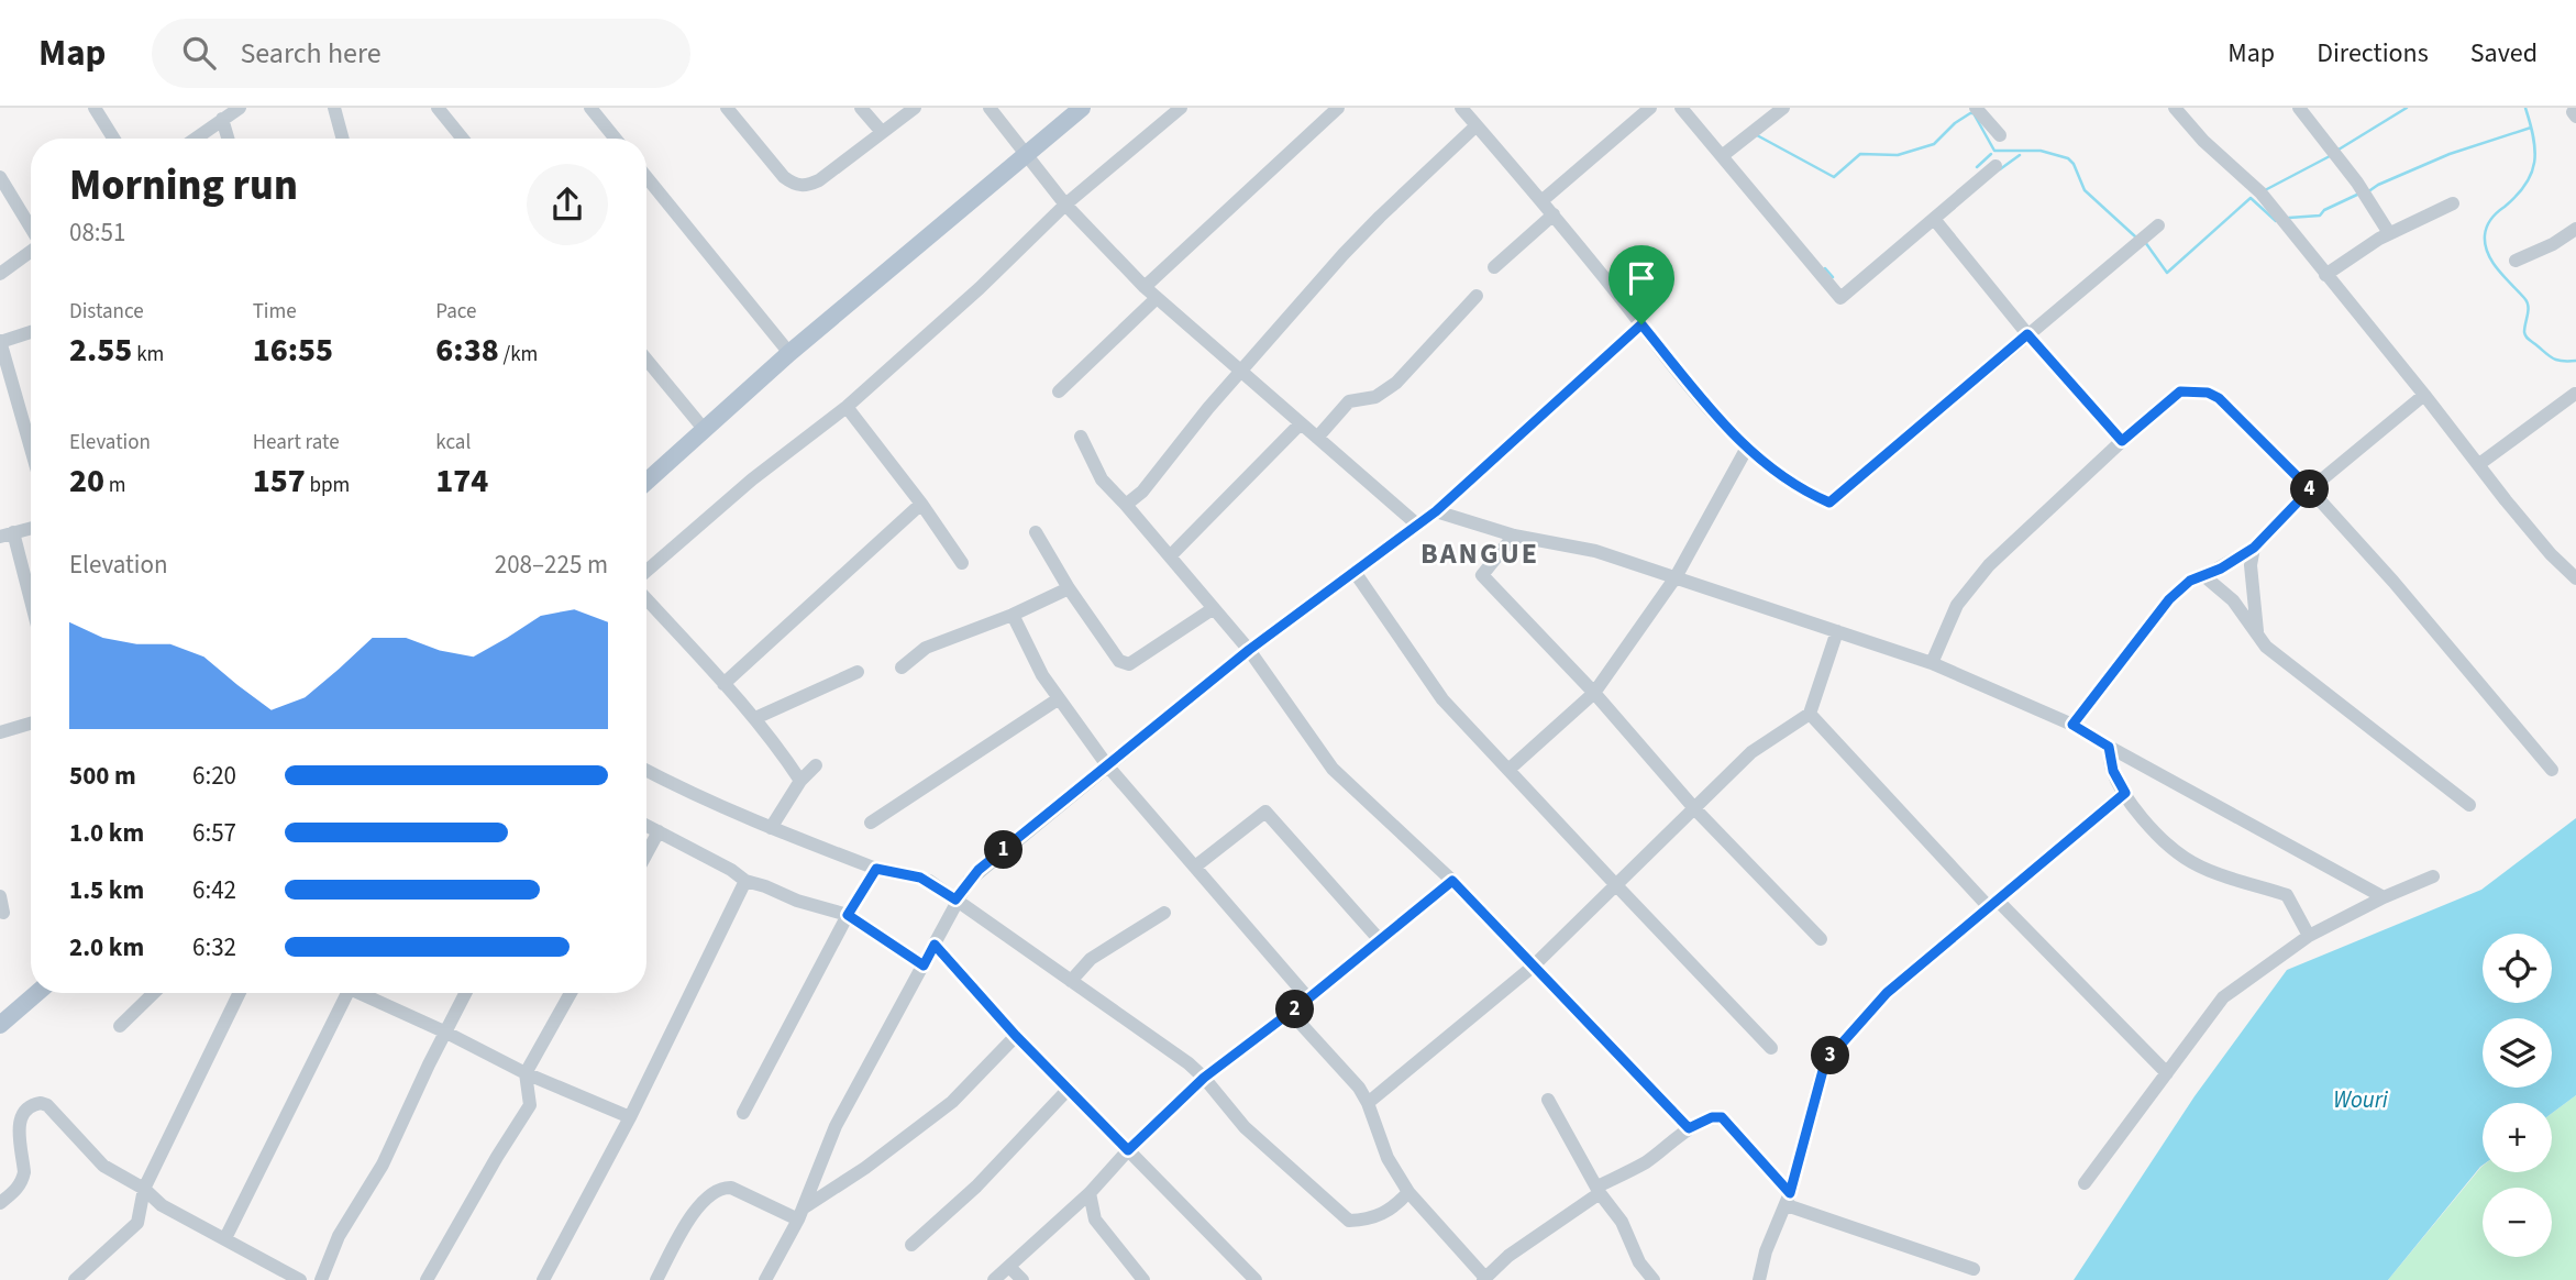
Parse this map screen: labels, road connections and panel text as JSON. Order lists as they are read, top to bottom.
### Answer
{
  "districts": ["BANGUE"],
  "water": ["Wouri"],
  "page": {
    "header": "Map",
    "search": "Search here",
    "nav": ["Map", "Directions", "Saved"],
    "heading": ["Morning run", "08:51"],
    "stats": [
      ["Distance", "2.55 km"],
      ["Time", "16:55"],
      ["Pace", "6:38 /km"],
      ["Elevation", "20 m"],
      ["Heart rate", "157 bpm"],
      ["kcal", "174"]
    ],
    "pins": [
      "4",
      "1",
      "2",
      "3"
    ],
    "chart": ["Elevation", "208–225 m"],
    "list": [
      {
        "name": "500 m",
        "note": "6:20"
      },
      {
        "name": "1.0 km",
        "note": "6:57"
      },
      {
        "name": "1.5 km",
        "note": "6:42"
      },
      {
        "name": "2.0 km",
        "note": "6:32"
      }
    ],
    "map_buttons": ["+", "−"]
  }
}
